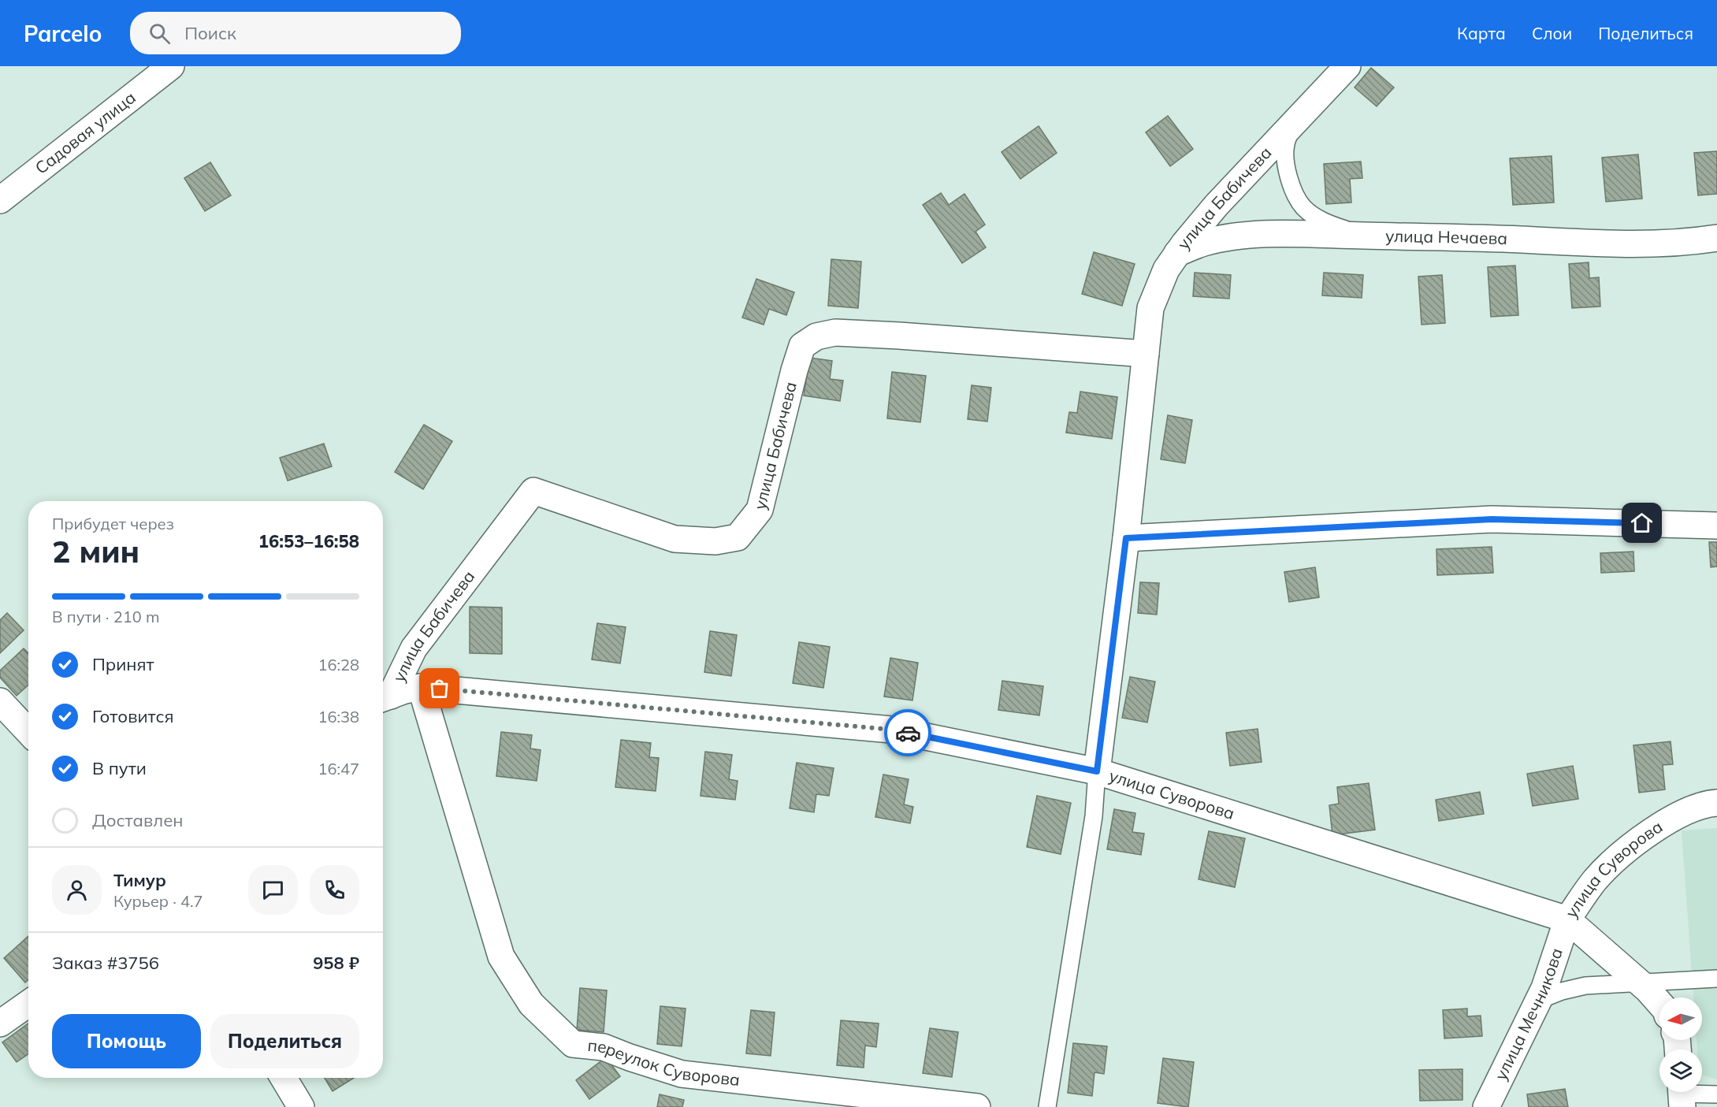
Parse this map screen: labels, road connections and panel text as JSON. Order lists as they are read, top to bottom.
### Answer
{
  "streets": {
    "street": [
      "Садовая улица",
      "улица Бабичева",
      "улица Нечаева",
      "улица Суворова",
      "улица Мечникова",
      "переулок Суворова"
    ]
  },
  "crossings": [
    ["улица Бабичева", "улица Нечаева"],
    ["улица Бабичева", "улица Суворова"],
    ["улица Суворова", "улица Мечникова"],
    ["улица Суворова", "переулок Суворова"]
  ],
  "north": "left",
  "page": {
    "header": "Parcelo",
    "search": "Поиск",
    "nav": ["Карта", "Слои", "Поделиться"],
    "heading": ["2 мин", "Прибудет через", "16:53–16:58"],
    "panel": [
      "Тимур",
      "Курьер · 4.7",
      "Заказ #3756",
      "958 ₽"
    ],
    "bar": "В пути · 210 m",
    "list": [
      ["Принят", "16:28"],
      ["Готовится", "16:38"],
      ["В пути", "16:47"],
      "Доставлен"
    ],
    "buttons": ["Помощь", "Поделиться"]
  }
}
